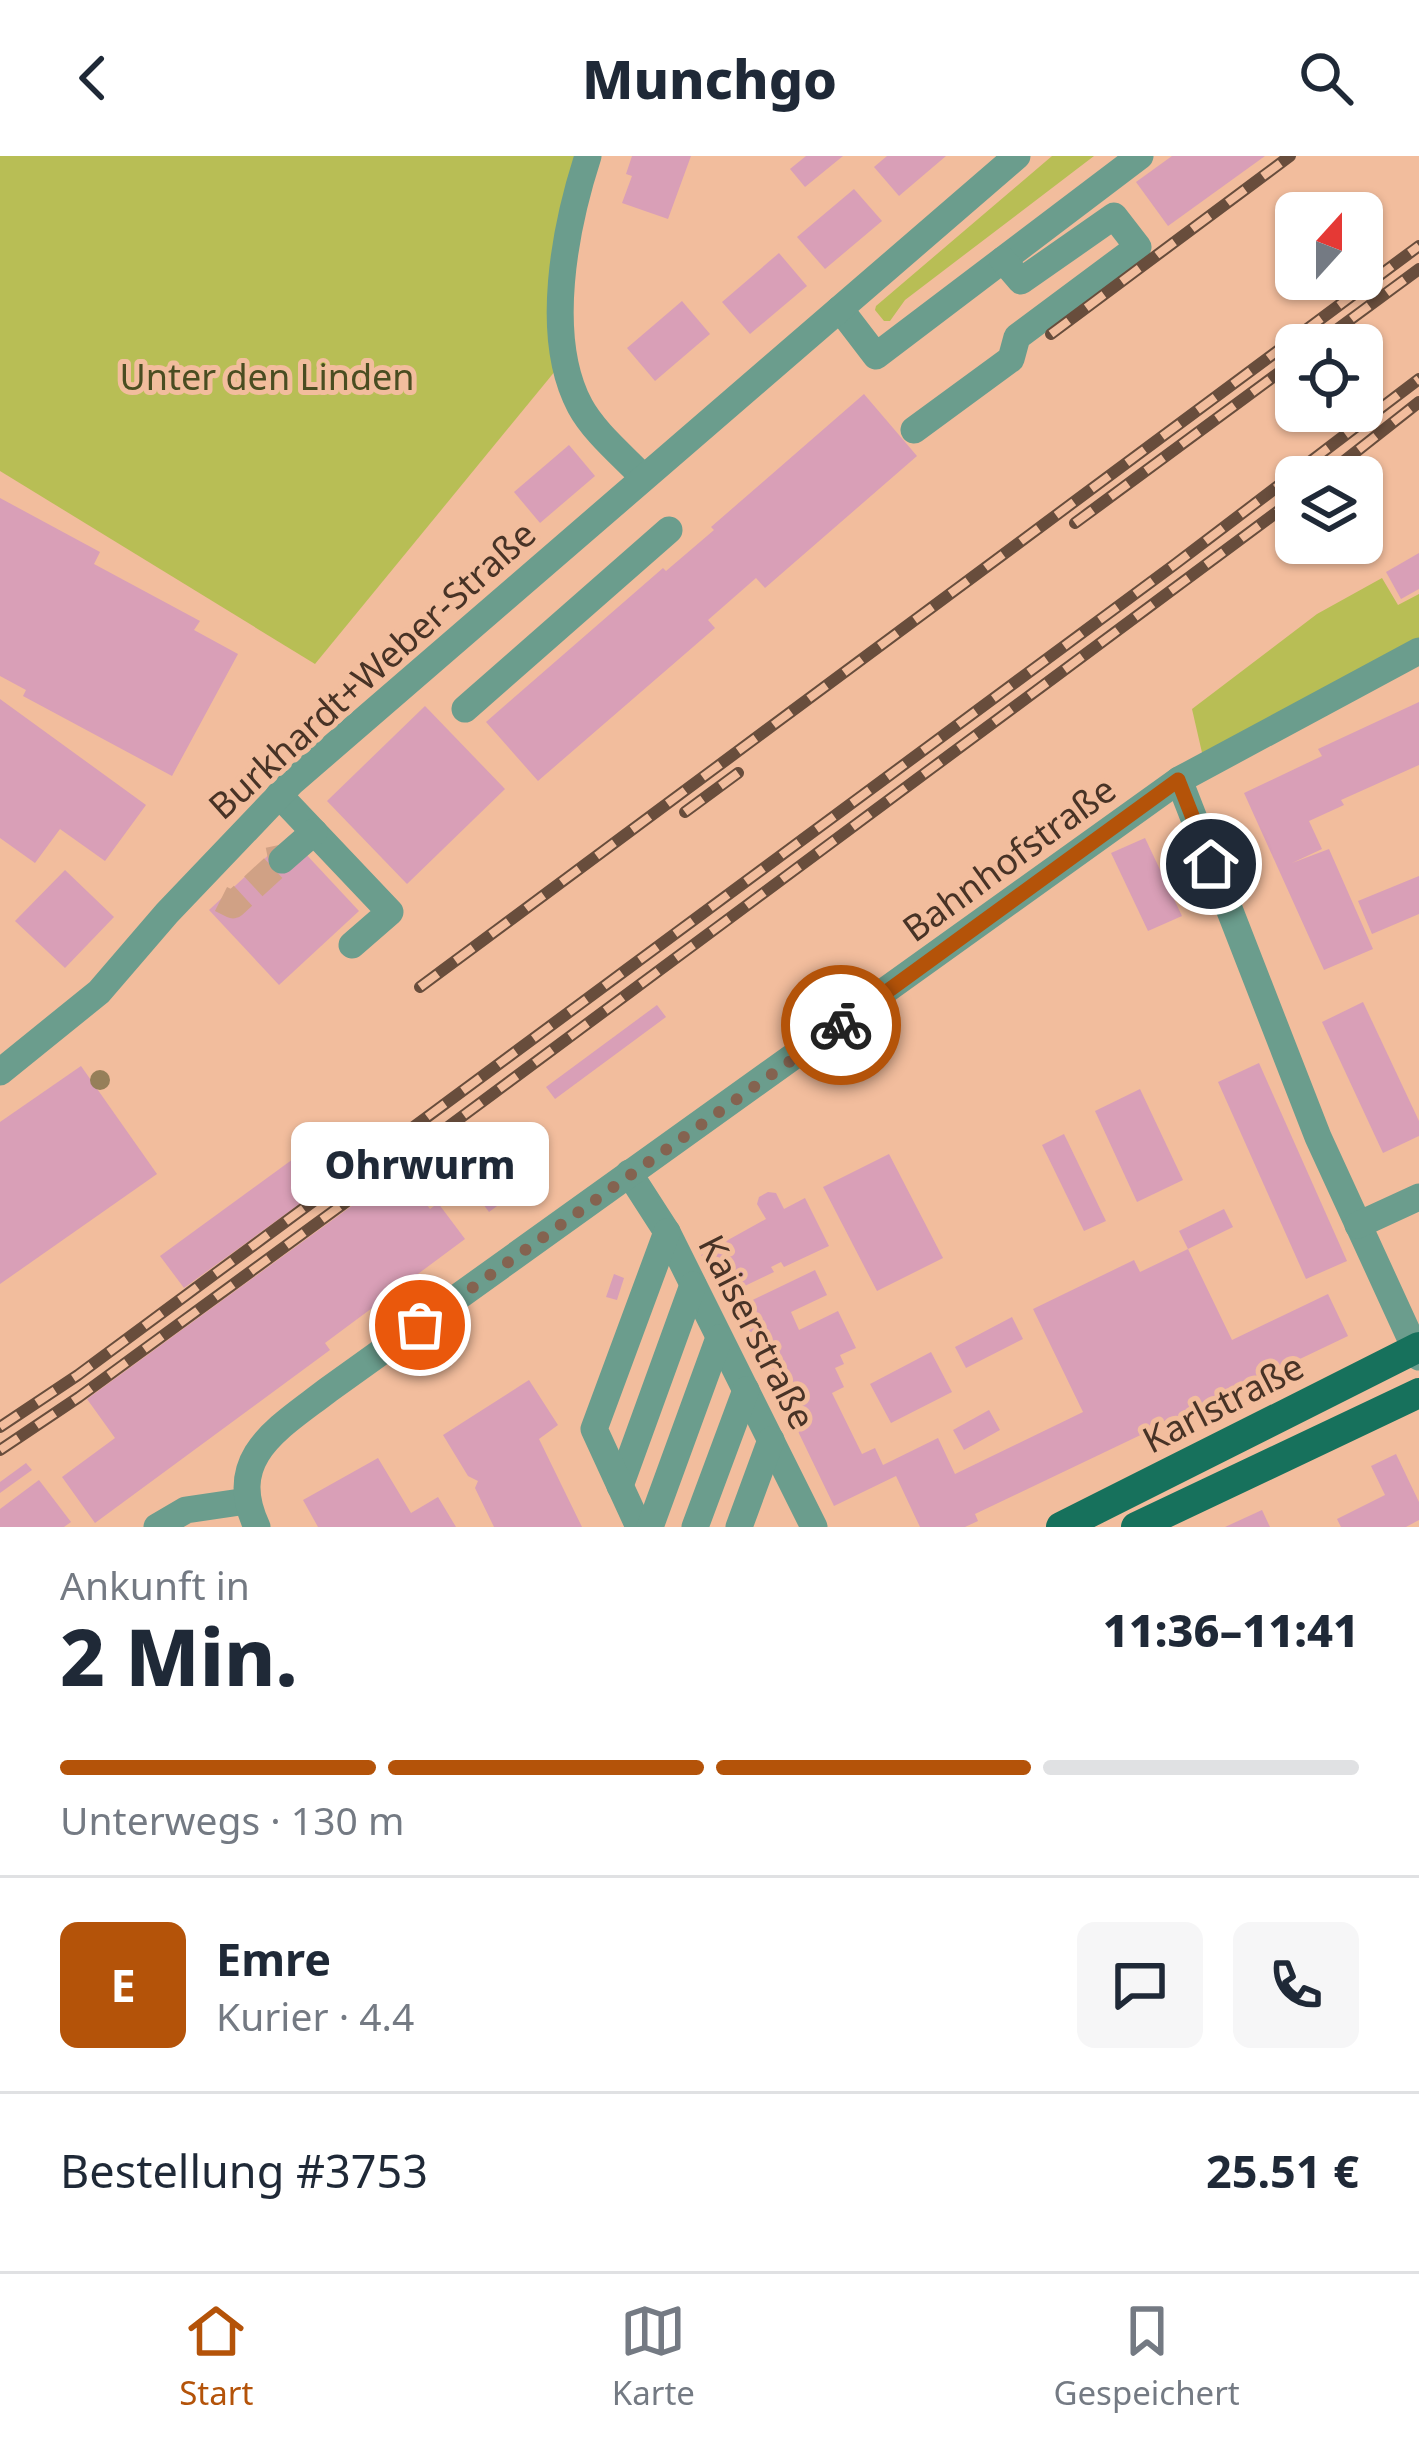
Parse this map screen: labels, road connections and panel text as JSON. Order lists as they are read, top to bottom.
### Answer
{
  "streets": {
    "main road": ["Karlstraße"],
    "street": ["Burkhardt+Weber-Straße", "Bahnhofstraße", "Kaiserstraße"]
  },
  "crossings": [
    ["Bahnhofstraße", "Kaiserstraße"]
  ],
  "parks": ["Unter den Linden"],
  "places": ["Ohrwurm"],
  "north": "top",
  "page": {
    "header": "Munchgo",
    "bubble": "Ohrwurm",
    "heading": ["2 Min.", "Ankunft in", "11:36–11:41"],
    "panel": [
      "Emre",
      "Kurier · 4.4",
      "Bestellung #3753",
      "25.51 €"
    ],
    "bar": "Unterwegs · 130 m",
    "round": "E",
    "tabs": ["Start", "Karte", "Gespeichert"]
  }
}
